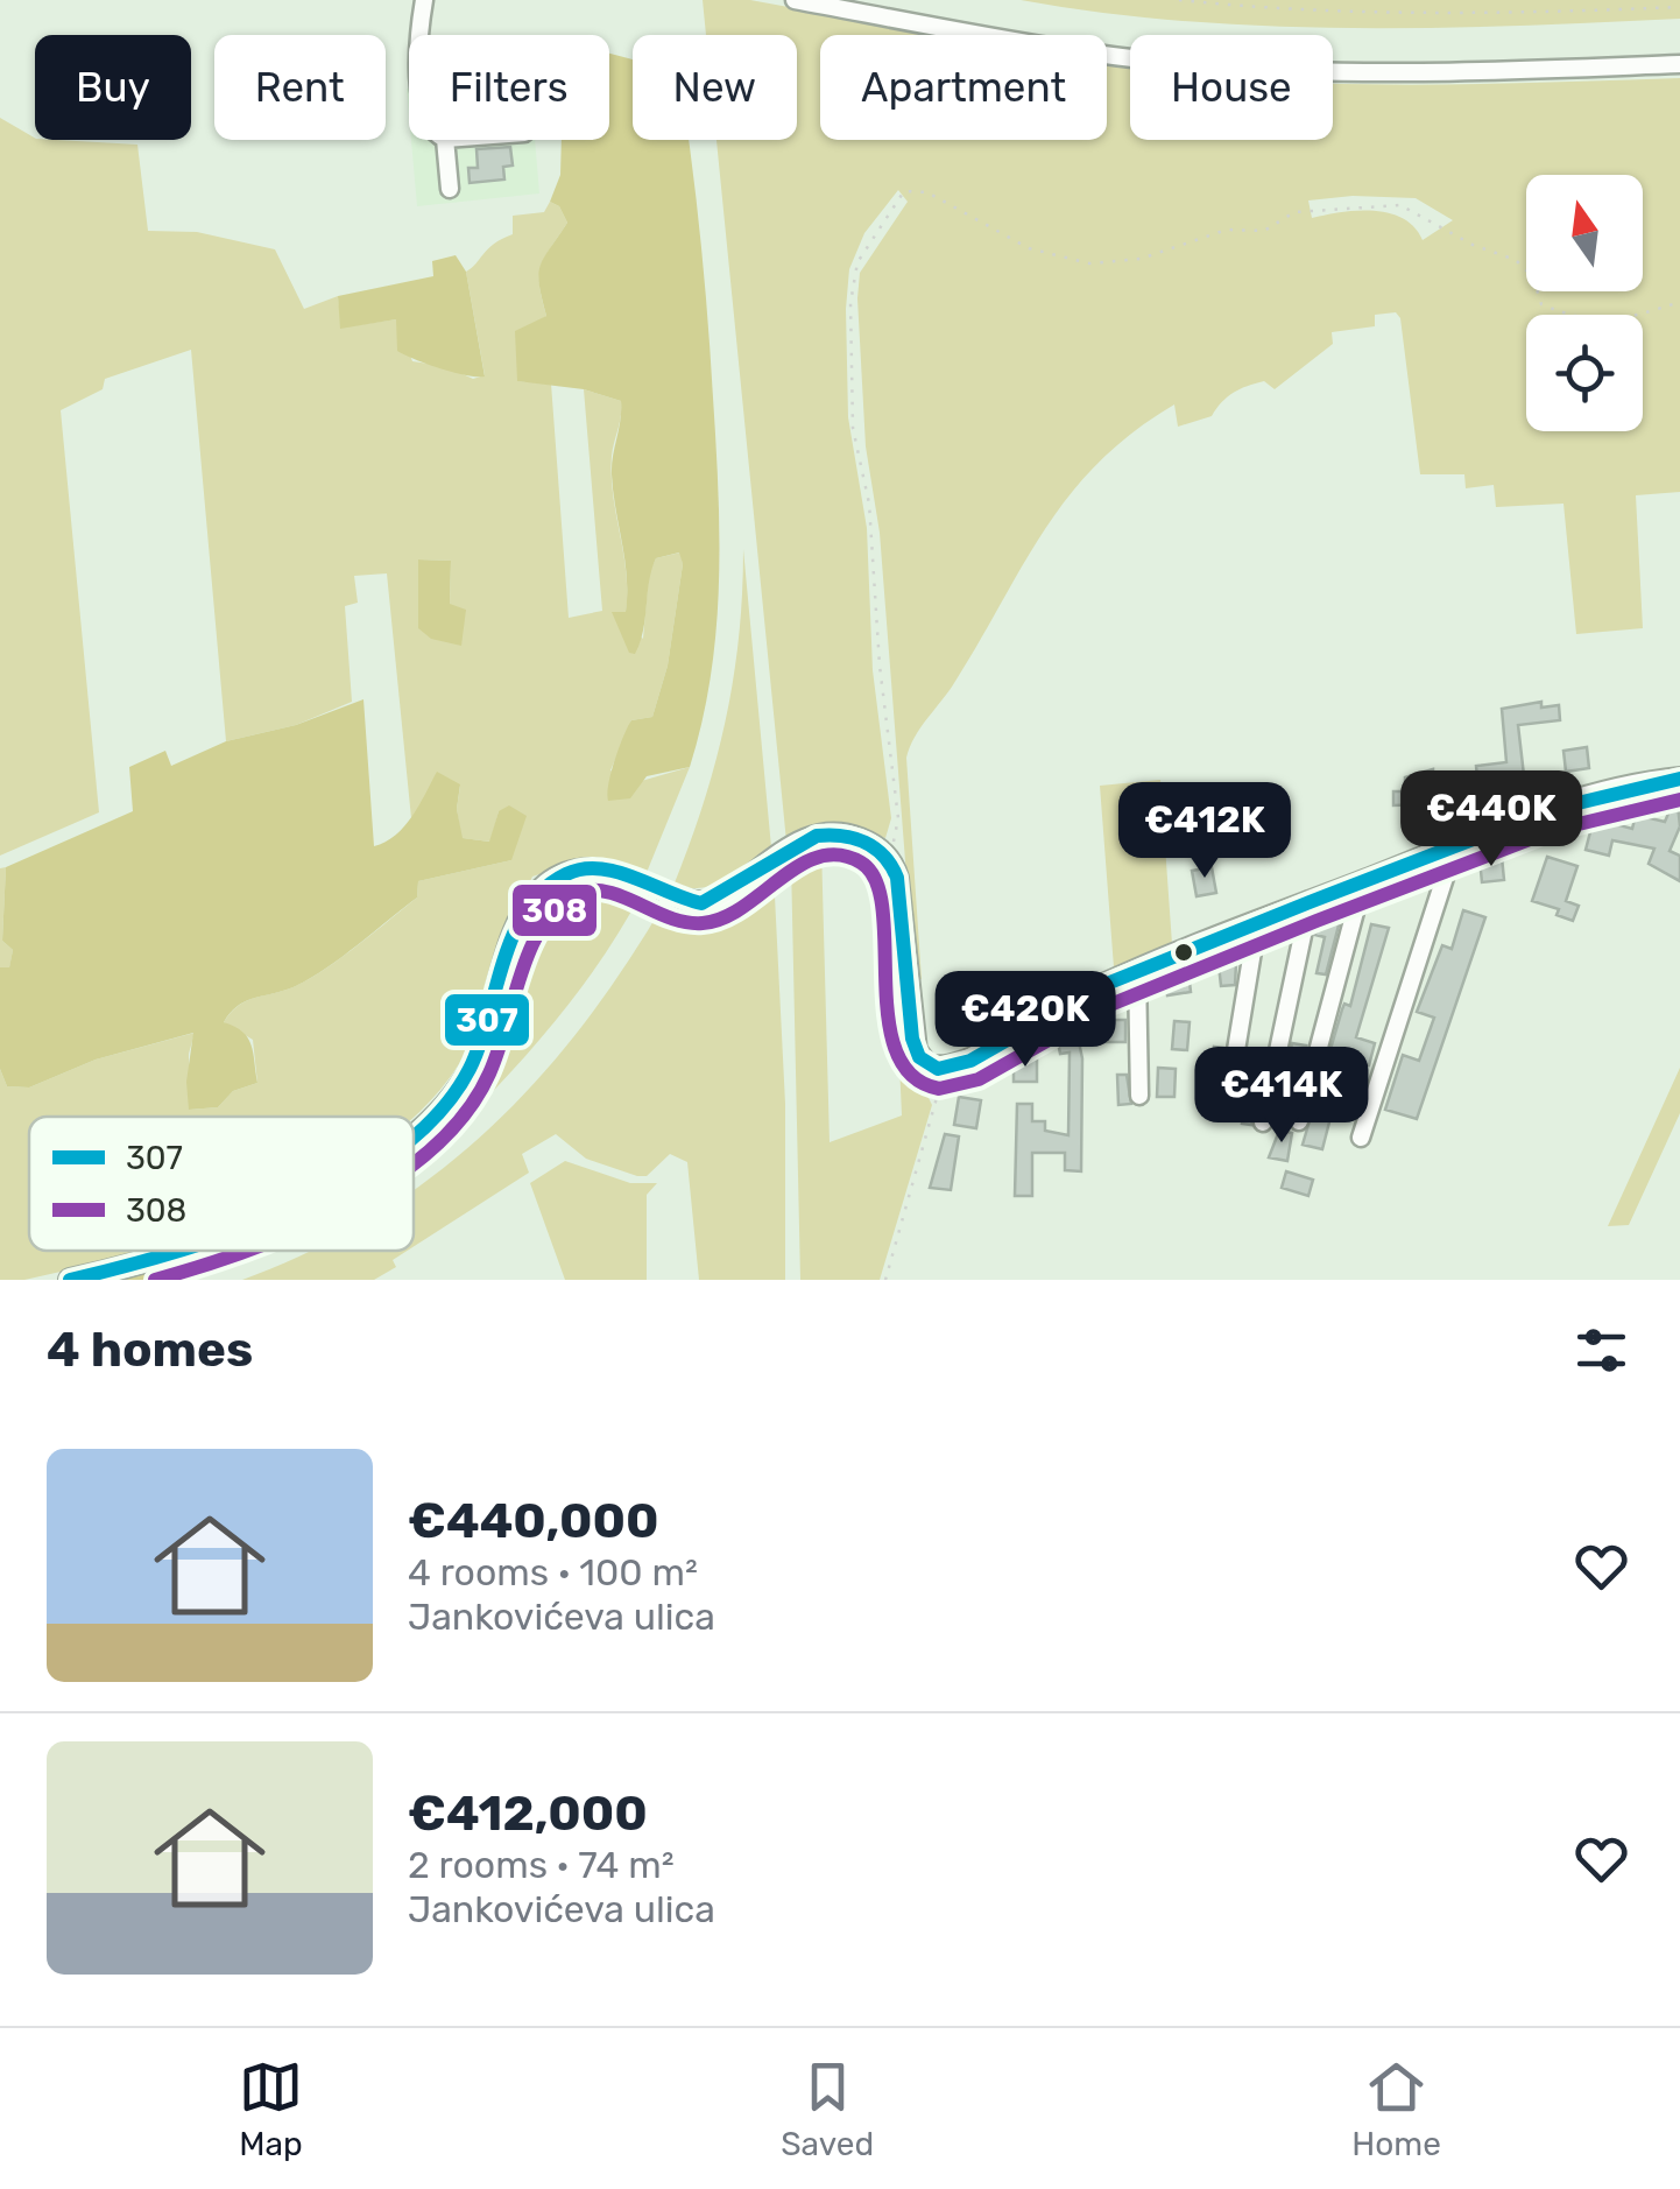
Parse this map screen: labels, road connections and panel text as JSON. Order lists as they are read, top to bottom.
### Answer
{
  "lines": ["transit line 307", "transit line 308"],
  "legend": ["307", "308"],
  "north": "top",
  "page": {
    "chip": [
      "Buy",
      "Rent",
      "Filters",
      "New",
      "Apartment",
      "House"
    ],
    "price": [
      "€440K",
      "€412K",
      "€420K",
      "€414K"
    ],
    "heading": "4 homes",
    "list": [
      {
        "name": "€440,000",
        "note": "4 rooms · 100 m² · Jankovićeva ulica"
      },
      {
        "name": "€412,000",
        "note": "2 rooms · 74 m² · Jankovićeva ulica"
      }
    ],
    "tabs": ["Map", "Saved", "Home"]
  }
}
